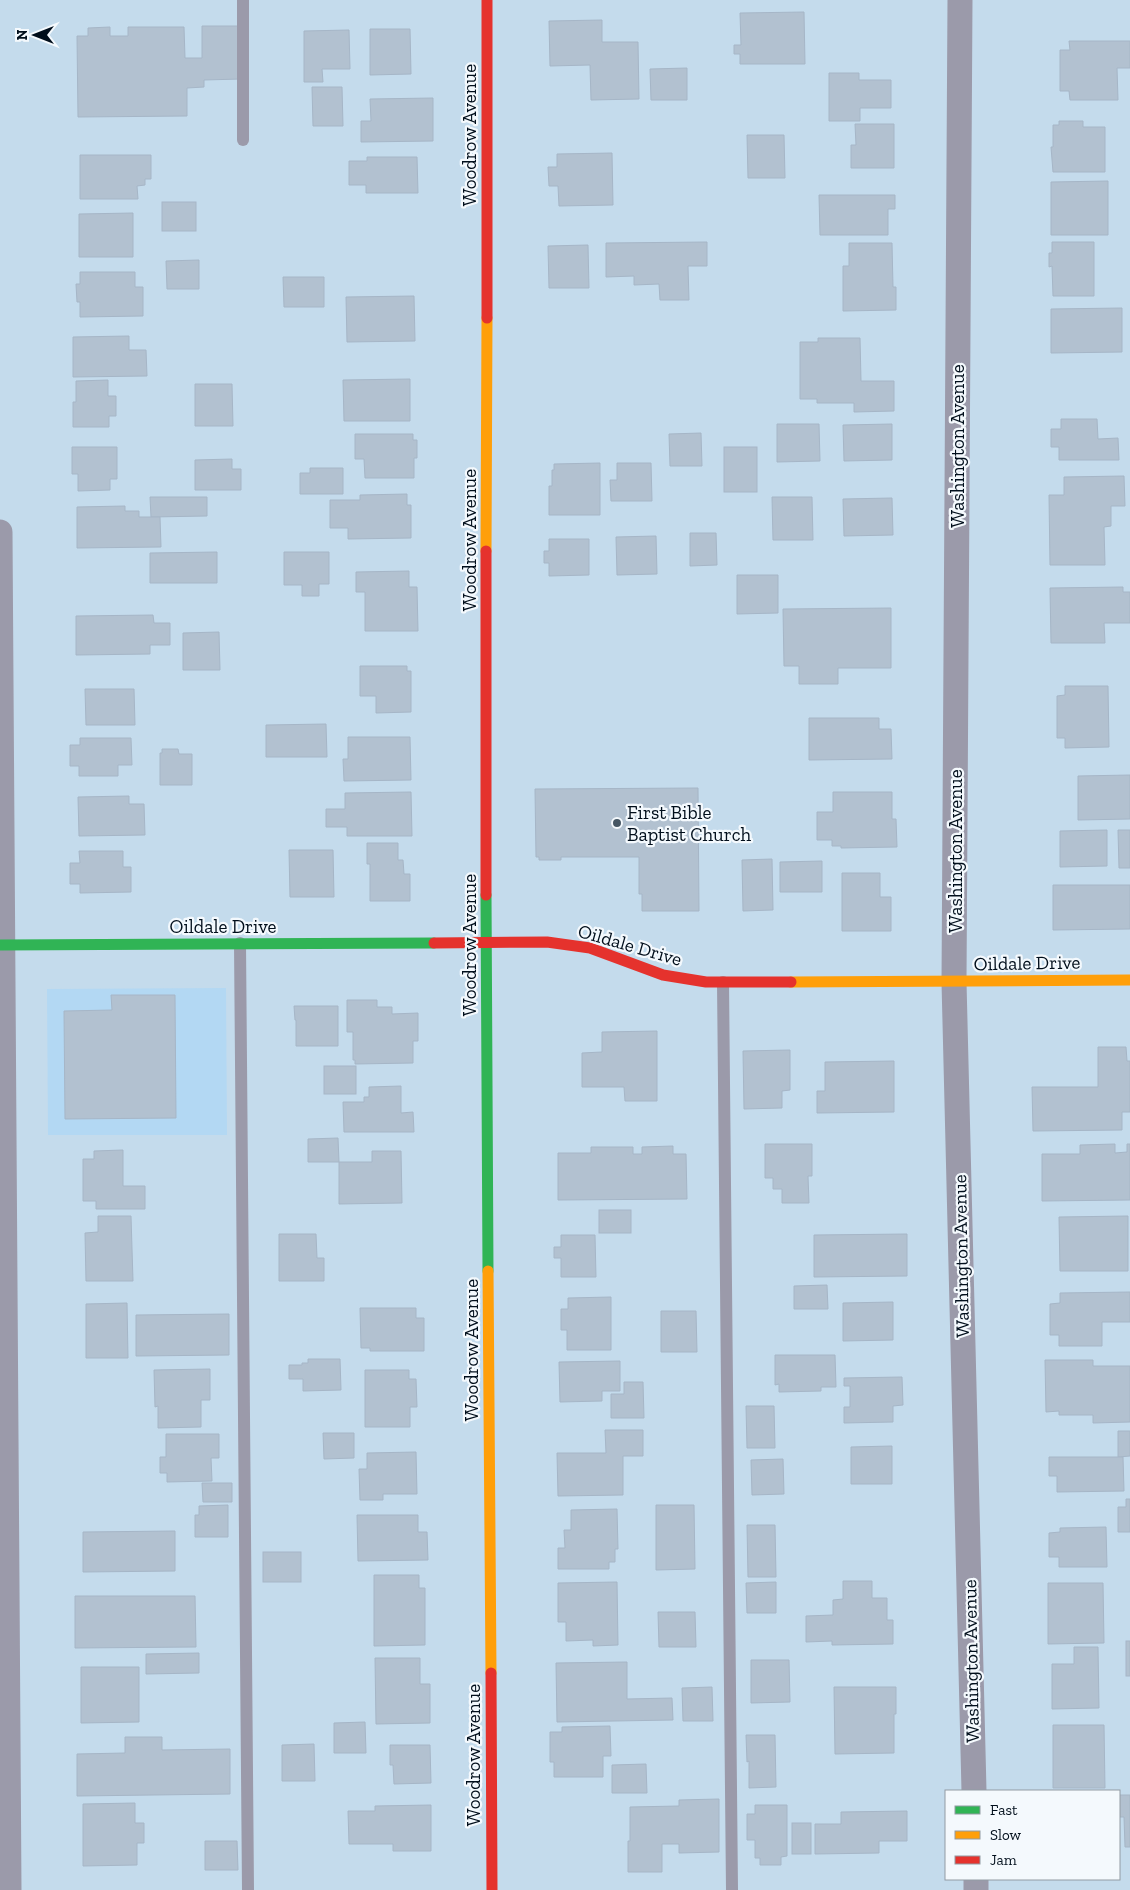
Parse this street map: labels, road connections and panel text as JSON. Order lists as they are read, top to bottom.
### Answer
{
  "streets": {
    "street": ["Woodrow Avenue", "Washington Avenue", "Oildale Drive"]
  },
  "crossings": [
    ["Woodrow Avenue", "Oildale Drive"],
    ["Washington Avenue", "Oildale Drive"]
  ],
  "places": ["First Bible Baptist Church"],
  "legend": ["Fast", "Slow", "Jam"],
  "north": "left"
}
